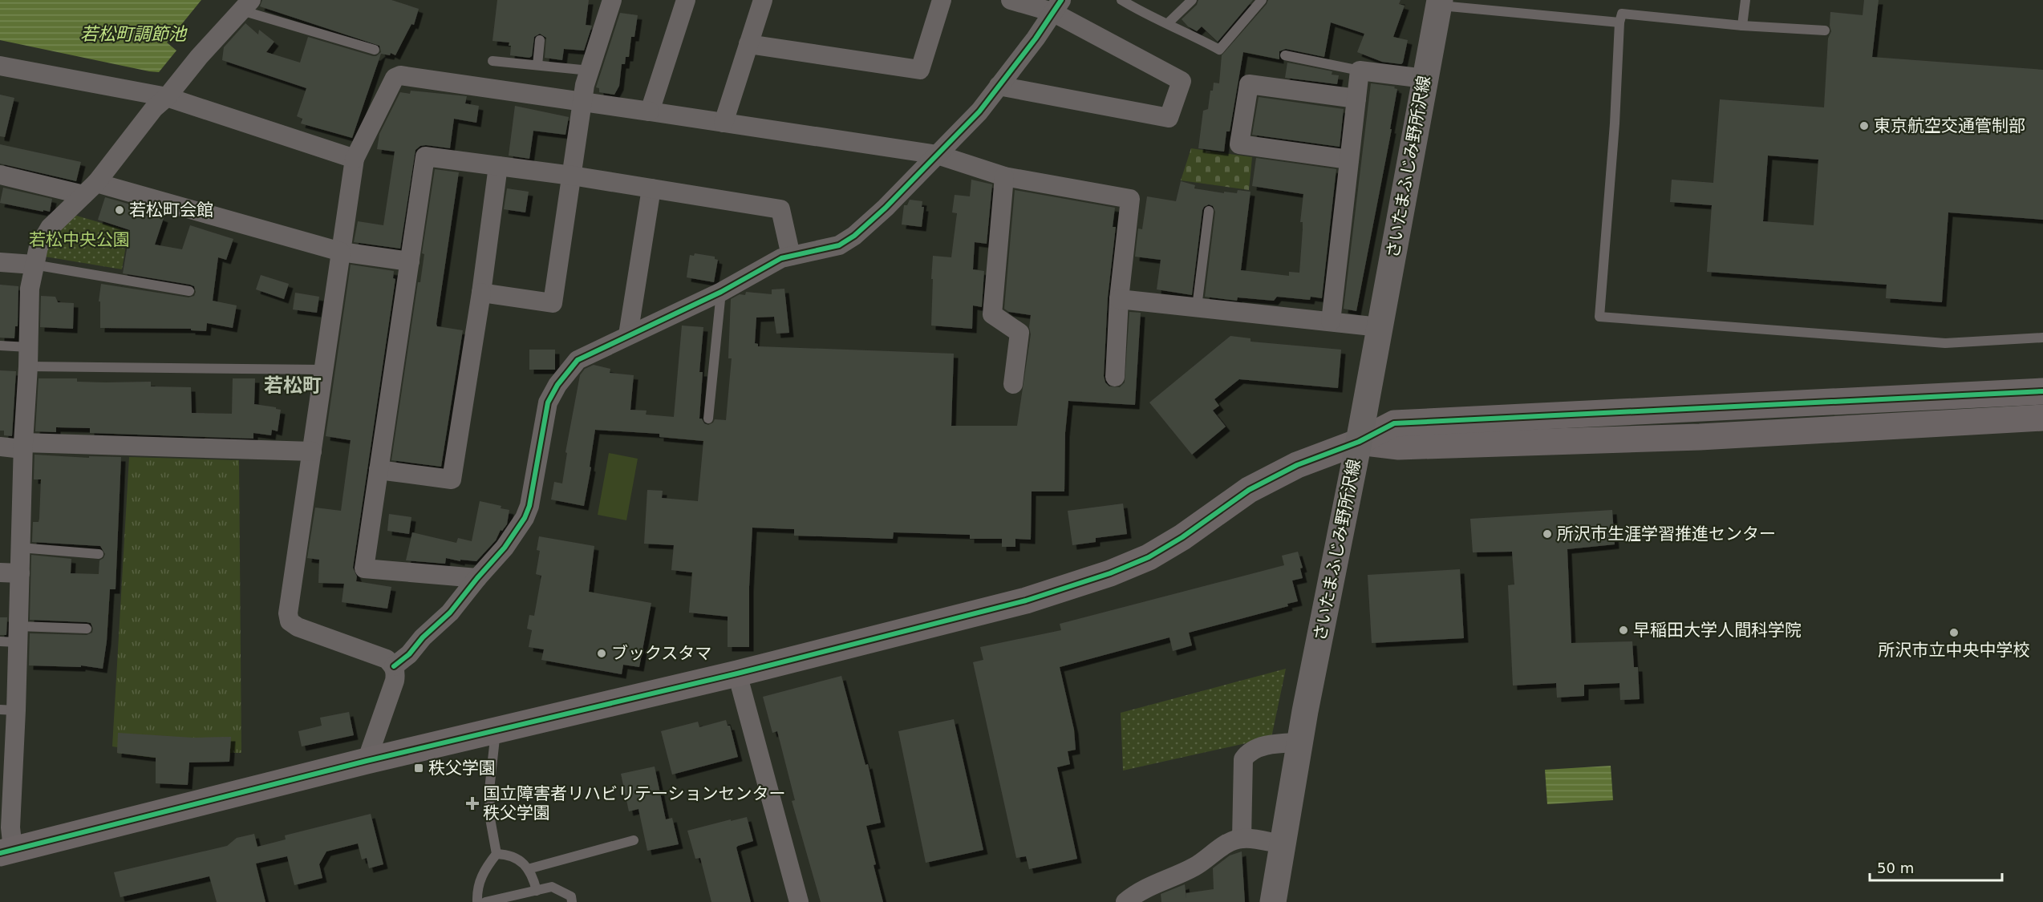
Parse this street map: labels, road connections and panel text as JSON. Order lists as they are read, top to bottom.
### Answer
{
  "streets": {
    "main road": ["さいたまふじみ野所沢線"]
  },
  "districts": ["若松町"],
  "water": ["若松町調節池"],
  "parks": ["若松中央公園"],
  "places": {
    "other": [
      "東京航空交通管制部",
      "若松町会館",
      "所沢市生涯学習推進センター",
      "早稲田大学人間科学院",
      "所沢市立中央中学校",
      "ブックスタマ"
    ],
    "transit": ["秩父学園"],
    "health": ["国立障害者リハビリテーションセンター 秩父学園"]
  },
  "scale_bar": "50 m"
}
